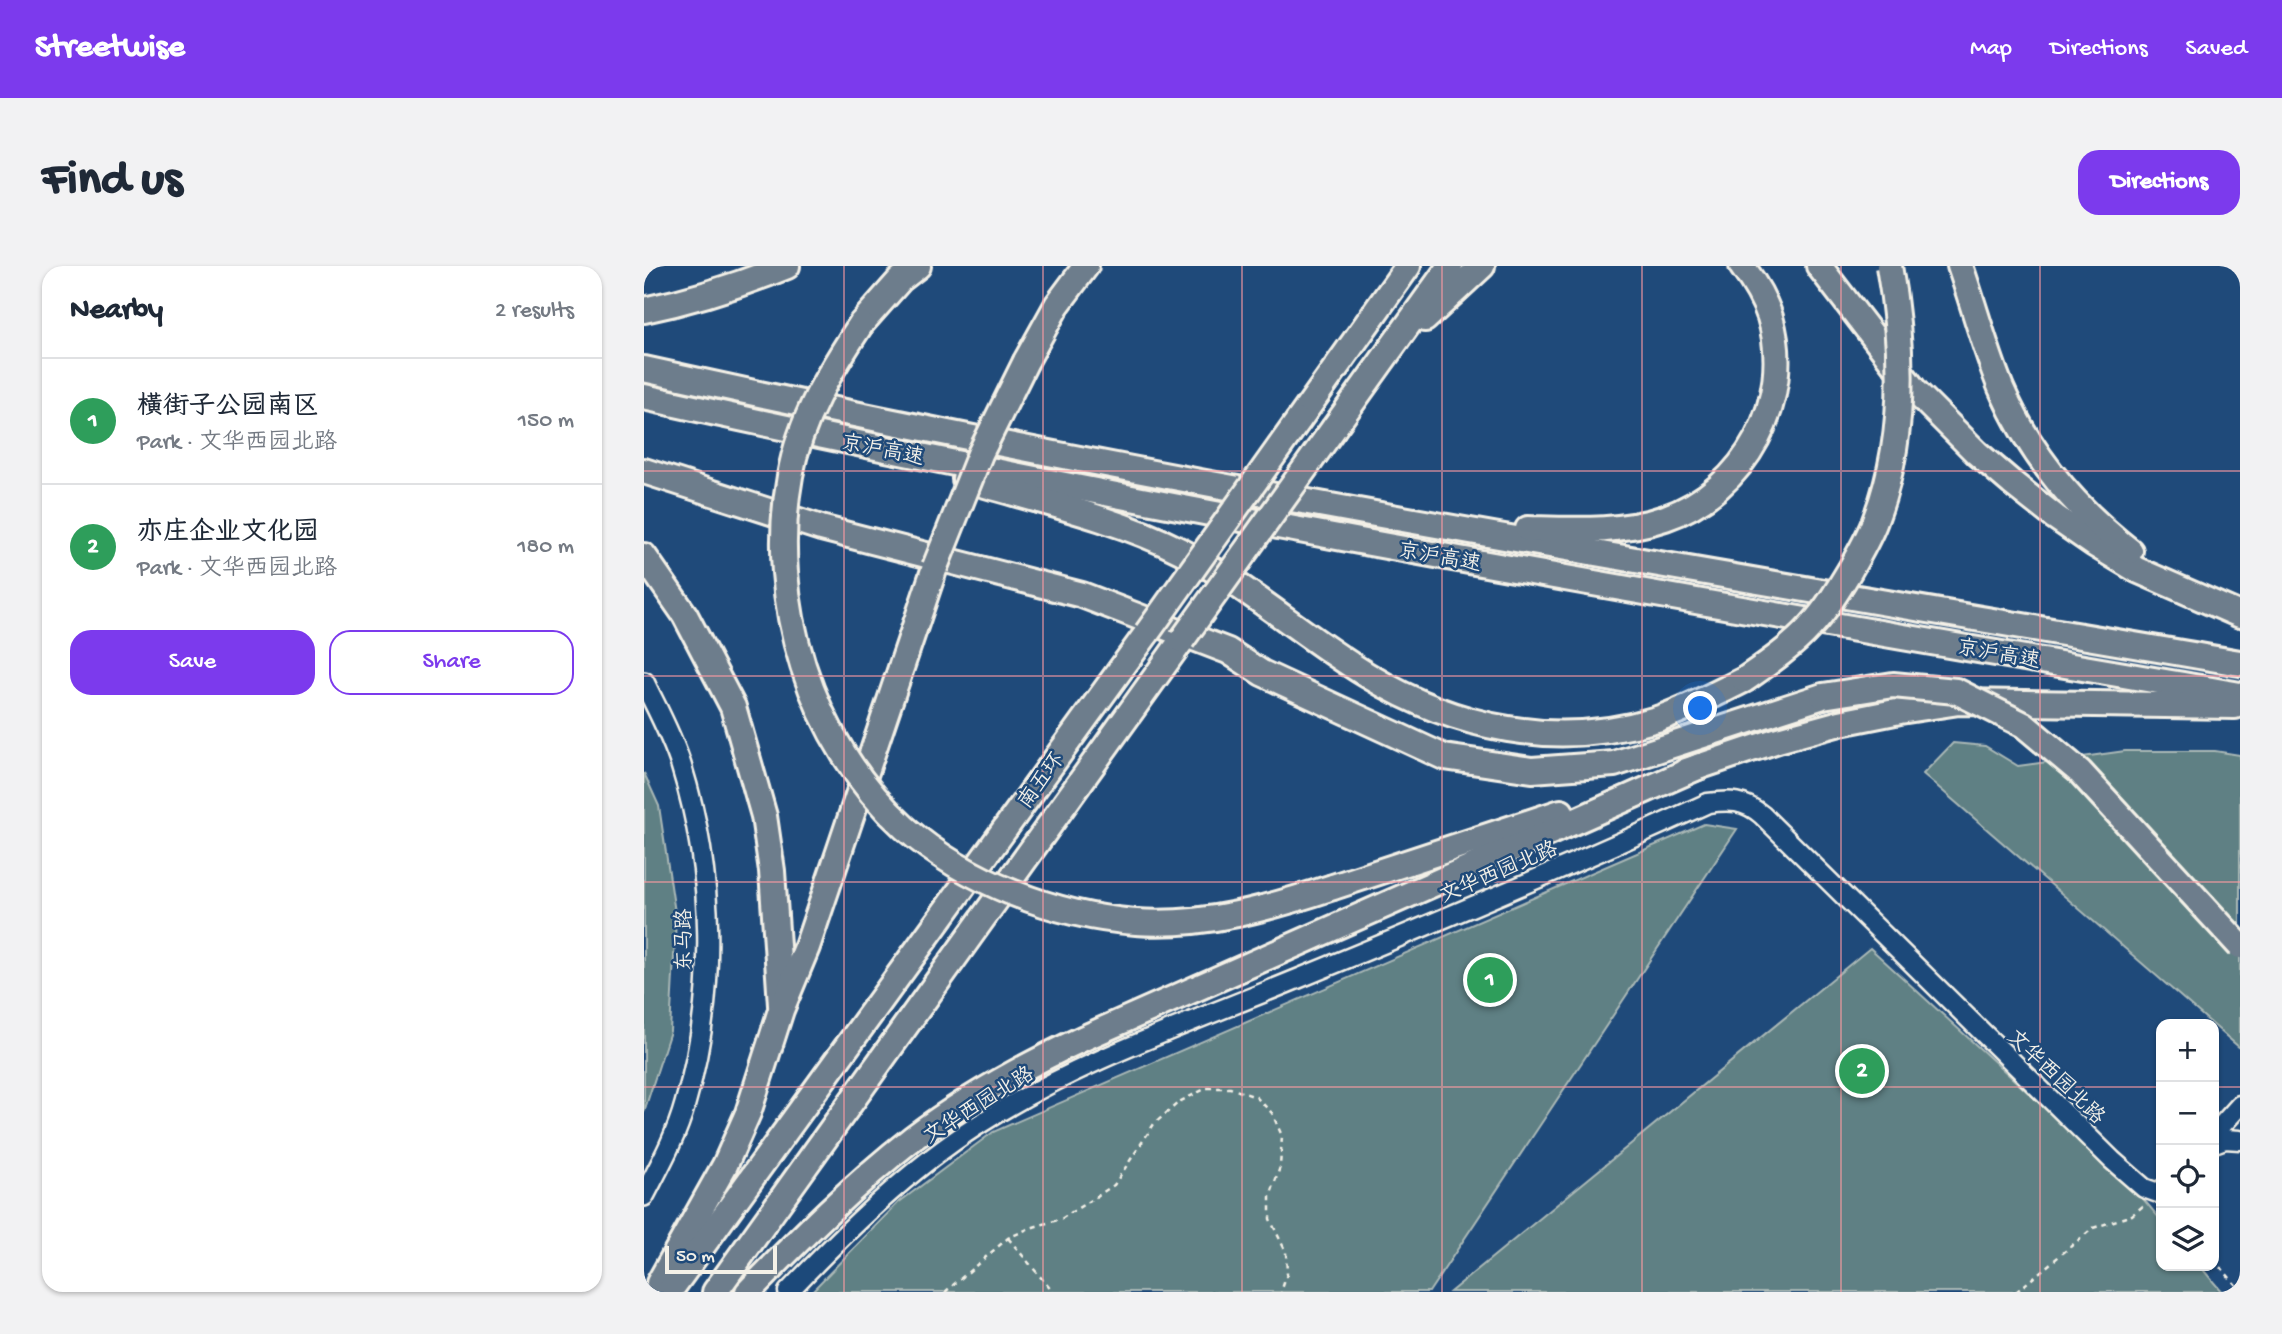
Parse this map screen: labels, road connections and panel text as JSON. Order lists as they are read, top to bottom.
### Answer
{
  "streets": {
    "highway": ["京沪高速", "南五环"],
    "main road": ["东马路"],
    "street": ["文华西园北路"]
  },
  "scale_bar": "50 m",
  "page": {
    "header": "Streetwise",
    "nav": ["Map", "Directions", "Saved"],
    "buttons": [
      "Directions",
      ["Save", "Share"]
    ],
    "title": "Find us",
    "heading": ["Nearby", "2 results"],
    "list": [
      {
        "mark": "1",
        "name": "横街子公园南区",
        "note": "Park · 文华西园北路",
        "value": "150 m"
      },
      {
        "mark": "2",
        "name": "亦庄企业文化园",
        "note": "Park · 文华西园北路",
        "value": "180 m"
      }
    ],
    "pins": ["1", "2"],
    "map_buttons": ["+", "−"],
    "scale": "50 m"
  }
}
